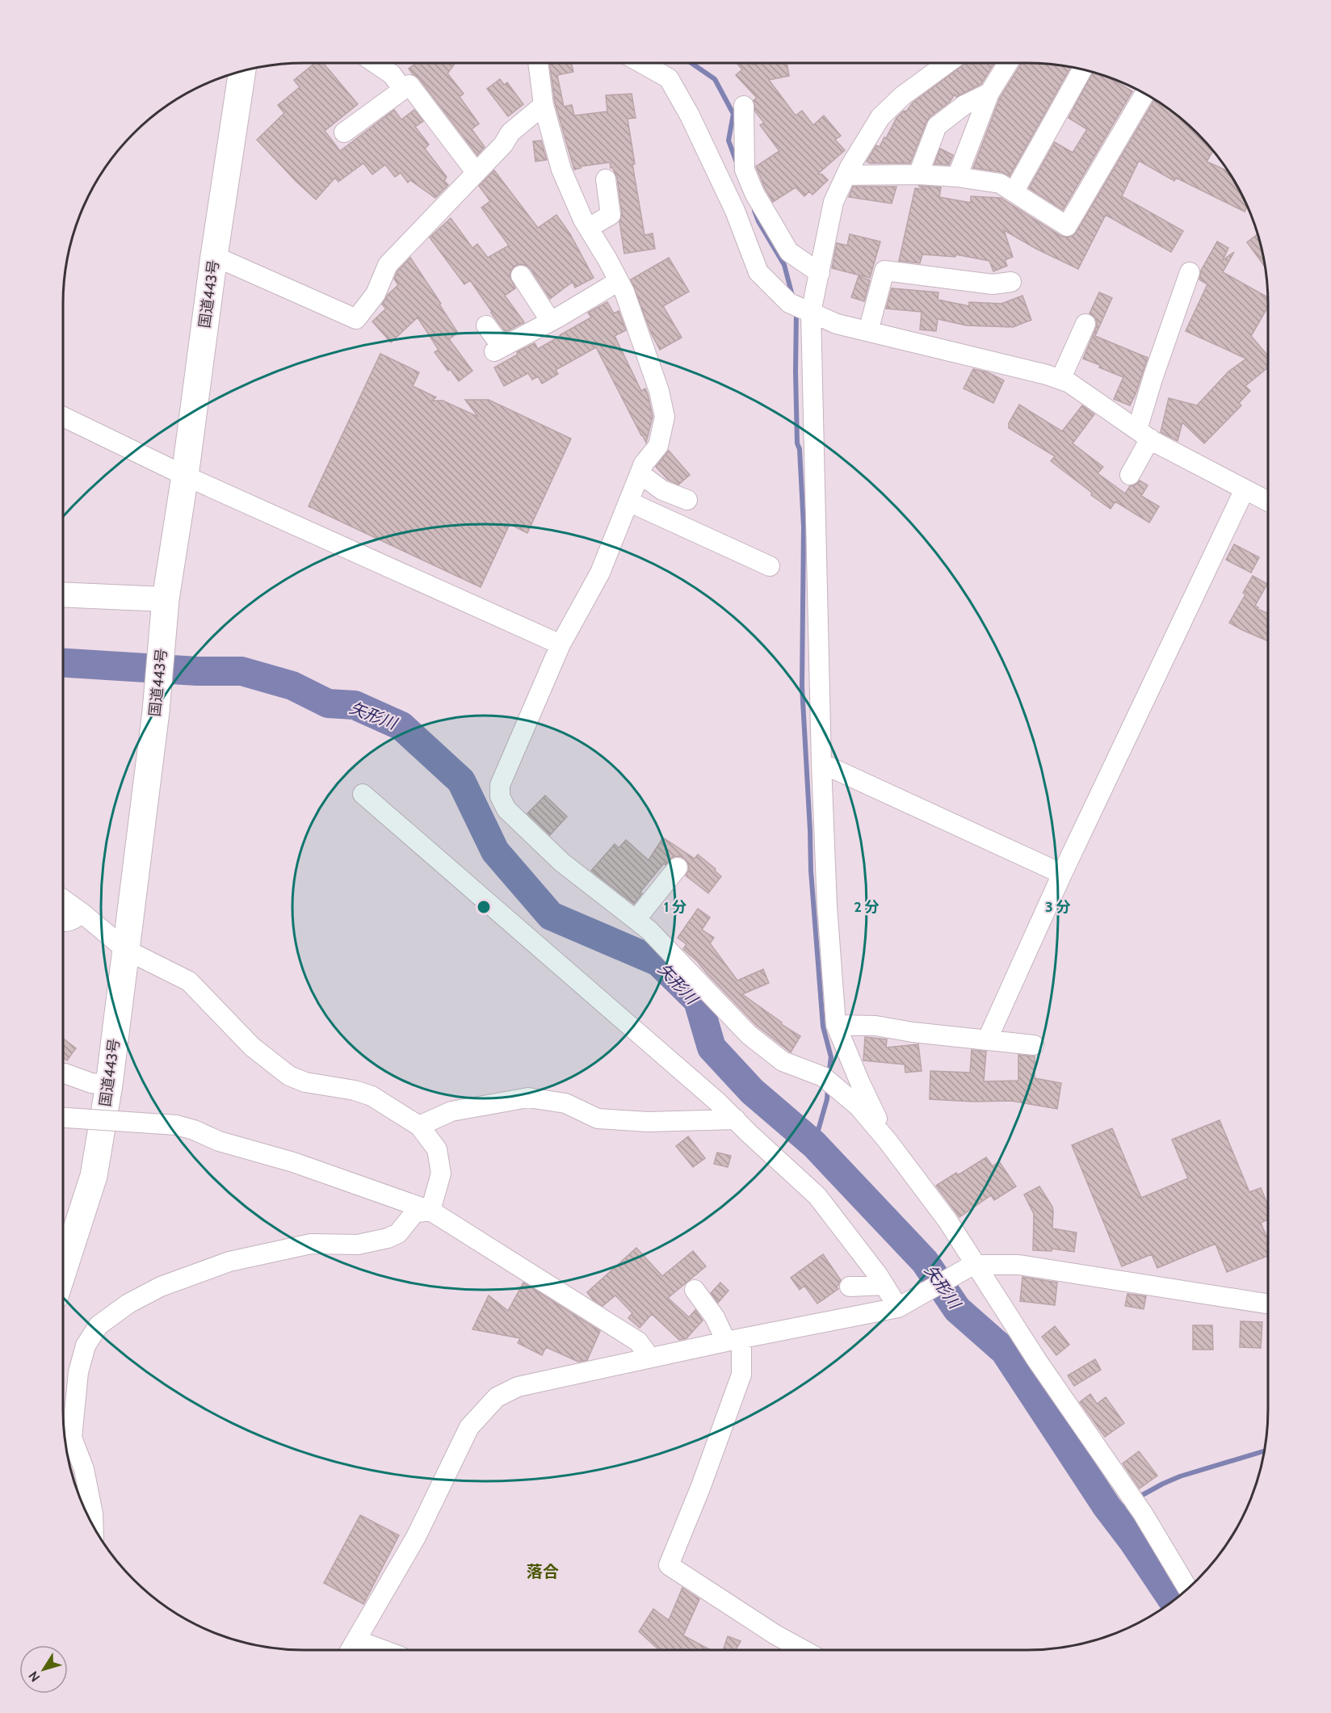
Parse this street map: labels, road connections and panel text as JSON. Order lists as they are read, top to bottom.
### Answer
{
  "streets": {
    "highway": ["国道443号"]
  },
  "districts": ["落合"],
  "water": ["矢形川"],
  "north": "bottom left",
  "rings": ["1 分", "2 分", "3 分"]
}
